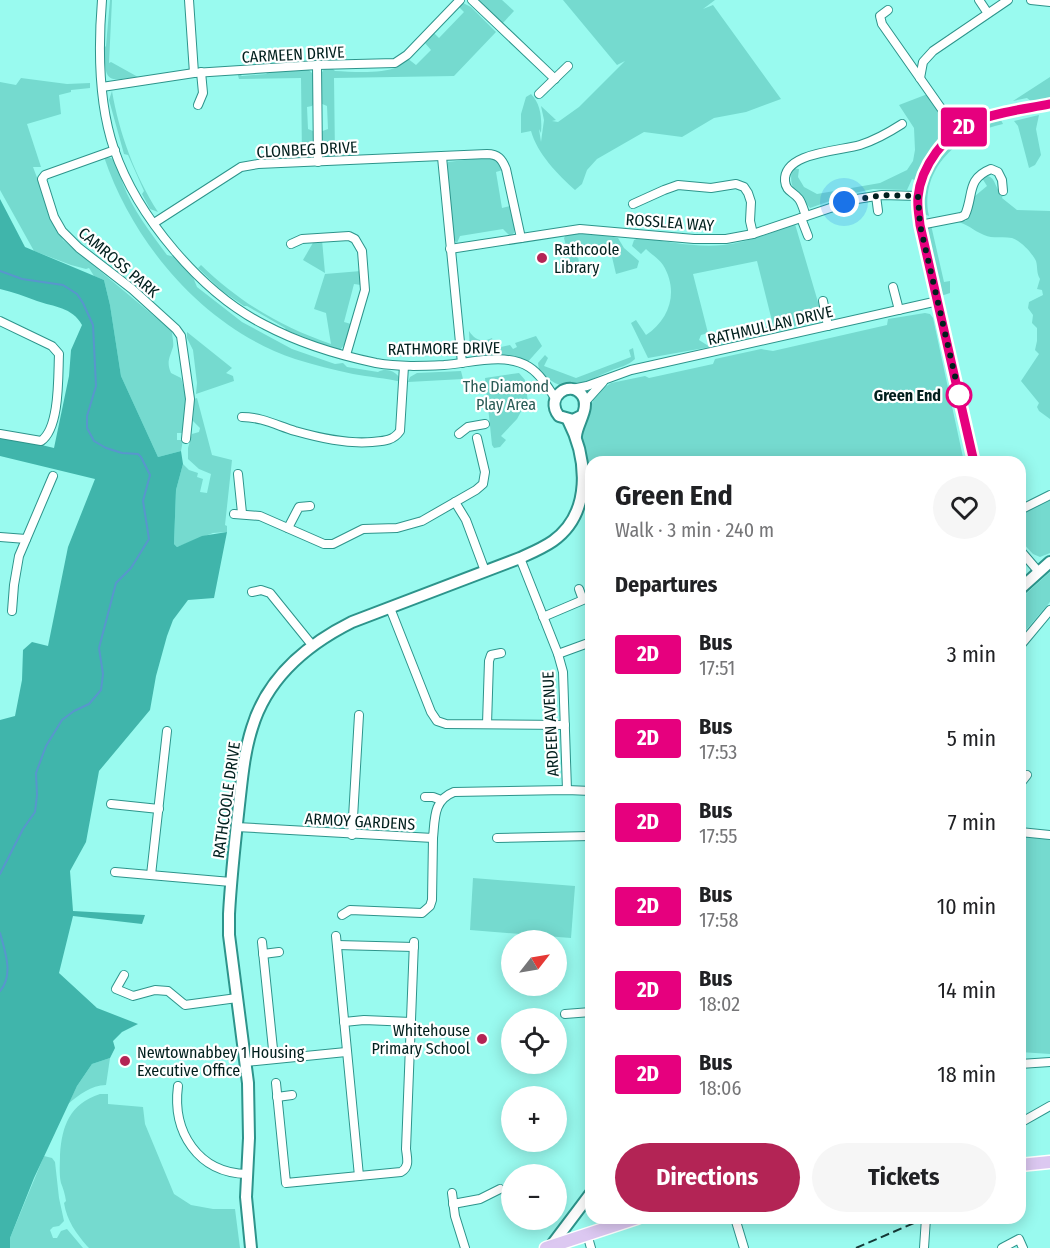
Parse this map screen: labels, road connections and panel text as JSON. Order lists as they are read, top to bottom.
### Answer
{
  "streets": {
    "street": [
      "CARMEEN DRIVE",
      "CLONBEG DRIVE",
      "ROSSLEA WAY",
      "CAMROSS PARK",
      "RATHMULLAN DRIVE",
      "RATHMORE DRIVE",
      "ARDEEN AVENUE",
      "RATHCOOLE DRIVE",
      "ARMOY GARDENS"
    ]
  },
  "crossings": [
    ["CARMEEN DRIVE", "RATHMORE DRIVE"],
    ["CLONBEG DRIVE", "ROSSLEA WAY"],
    ["CLONBEG DRIVE", "RATHMORE DRIVE"],
    ["CAMROSS PARK", "RATHMORE DRIVE"],
    ["RATHMULLAN DRIVE", "RATHMORE DRIVE"],
    ["RATHMULLAN DRIVE", "RATHCOOLE DRIVE"],
    ["RATHMORE DRIVE", "RATHCOOLE DRIVE"],
    ["ARDEEN AVENUE", "RATHCOOLE DRIVE"],
    ["RATHCOOLE DRIVE", "ARMOY GARDENS"]
  ],
  "parks": ["The Diamond Play Area"],
  "places": [
    "Rathcoole Library",
    "Green End",
    "Whitehouse Primary School",
    "Newtownabbey 1 Housing Executive Office"
  ],
  "lines": ["bus line 2D"],
  "north": "top right",
  "page": {
    "on_map": "2D",
    "heading": [
      ["Green End", "Walk · 3 min · 240 m"],
      "Departures"
    ],
    "list": [
      {
        "mark": "2D",
        "name": "Bus",
        "note": "17:51",
        "value": "3 min"
      },
      {
        "mark": "2D",
        "name": "Bus",
        "note": "17:53",
        "value": "5 min"
      },
      {
        "mark": "2D",
        "name": "Bus",
        "note": "17:55",
        "value": "7 min"
      },
      {
        "mark": "2D",
        "name": "Bus",
        "note": "17:58",
        "value": "10 min"
      },
      {
        "mark": "2D",
        "name": "Bus",
        "note": "18:02",
        "value": "14 min"
      },
      {
        "mark": "2D",
        "name": "Bus",
        "note": "18:06",
        "value": "18 min"
      }
    ],
    "map_buttons": ["+", "−"],
    "buttons": ["Directions", "Tickets"]
  }
}
